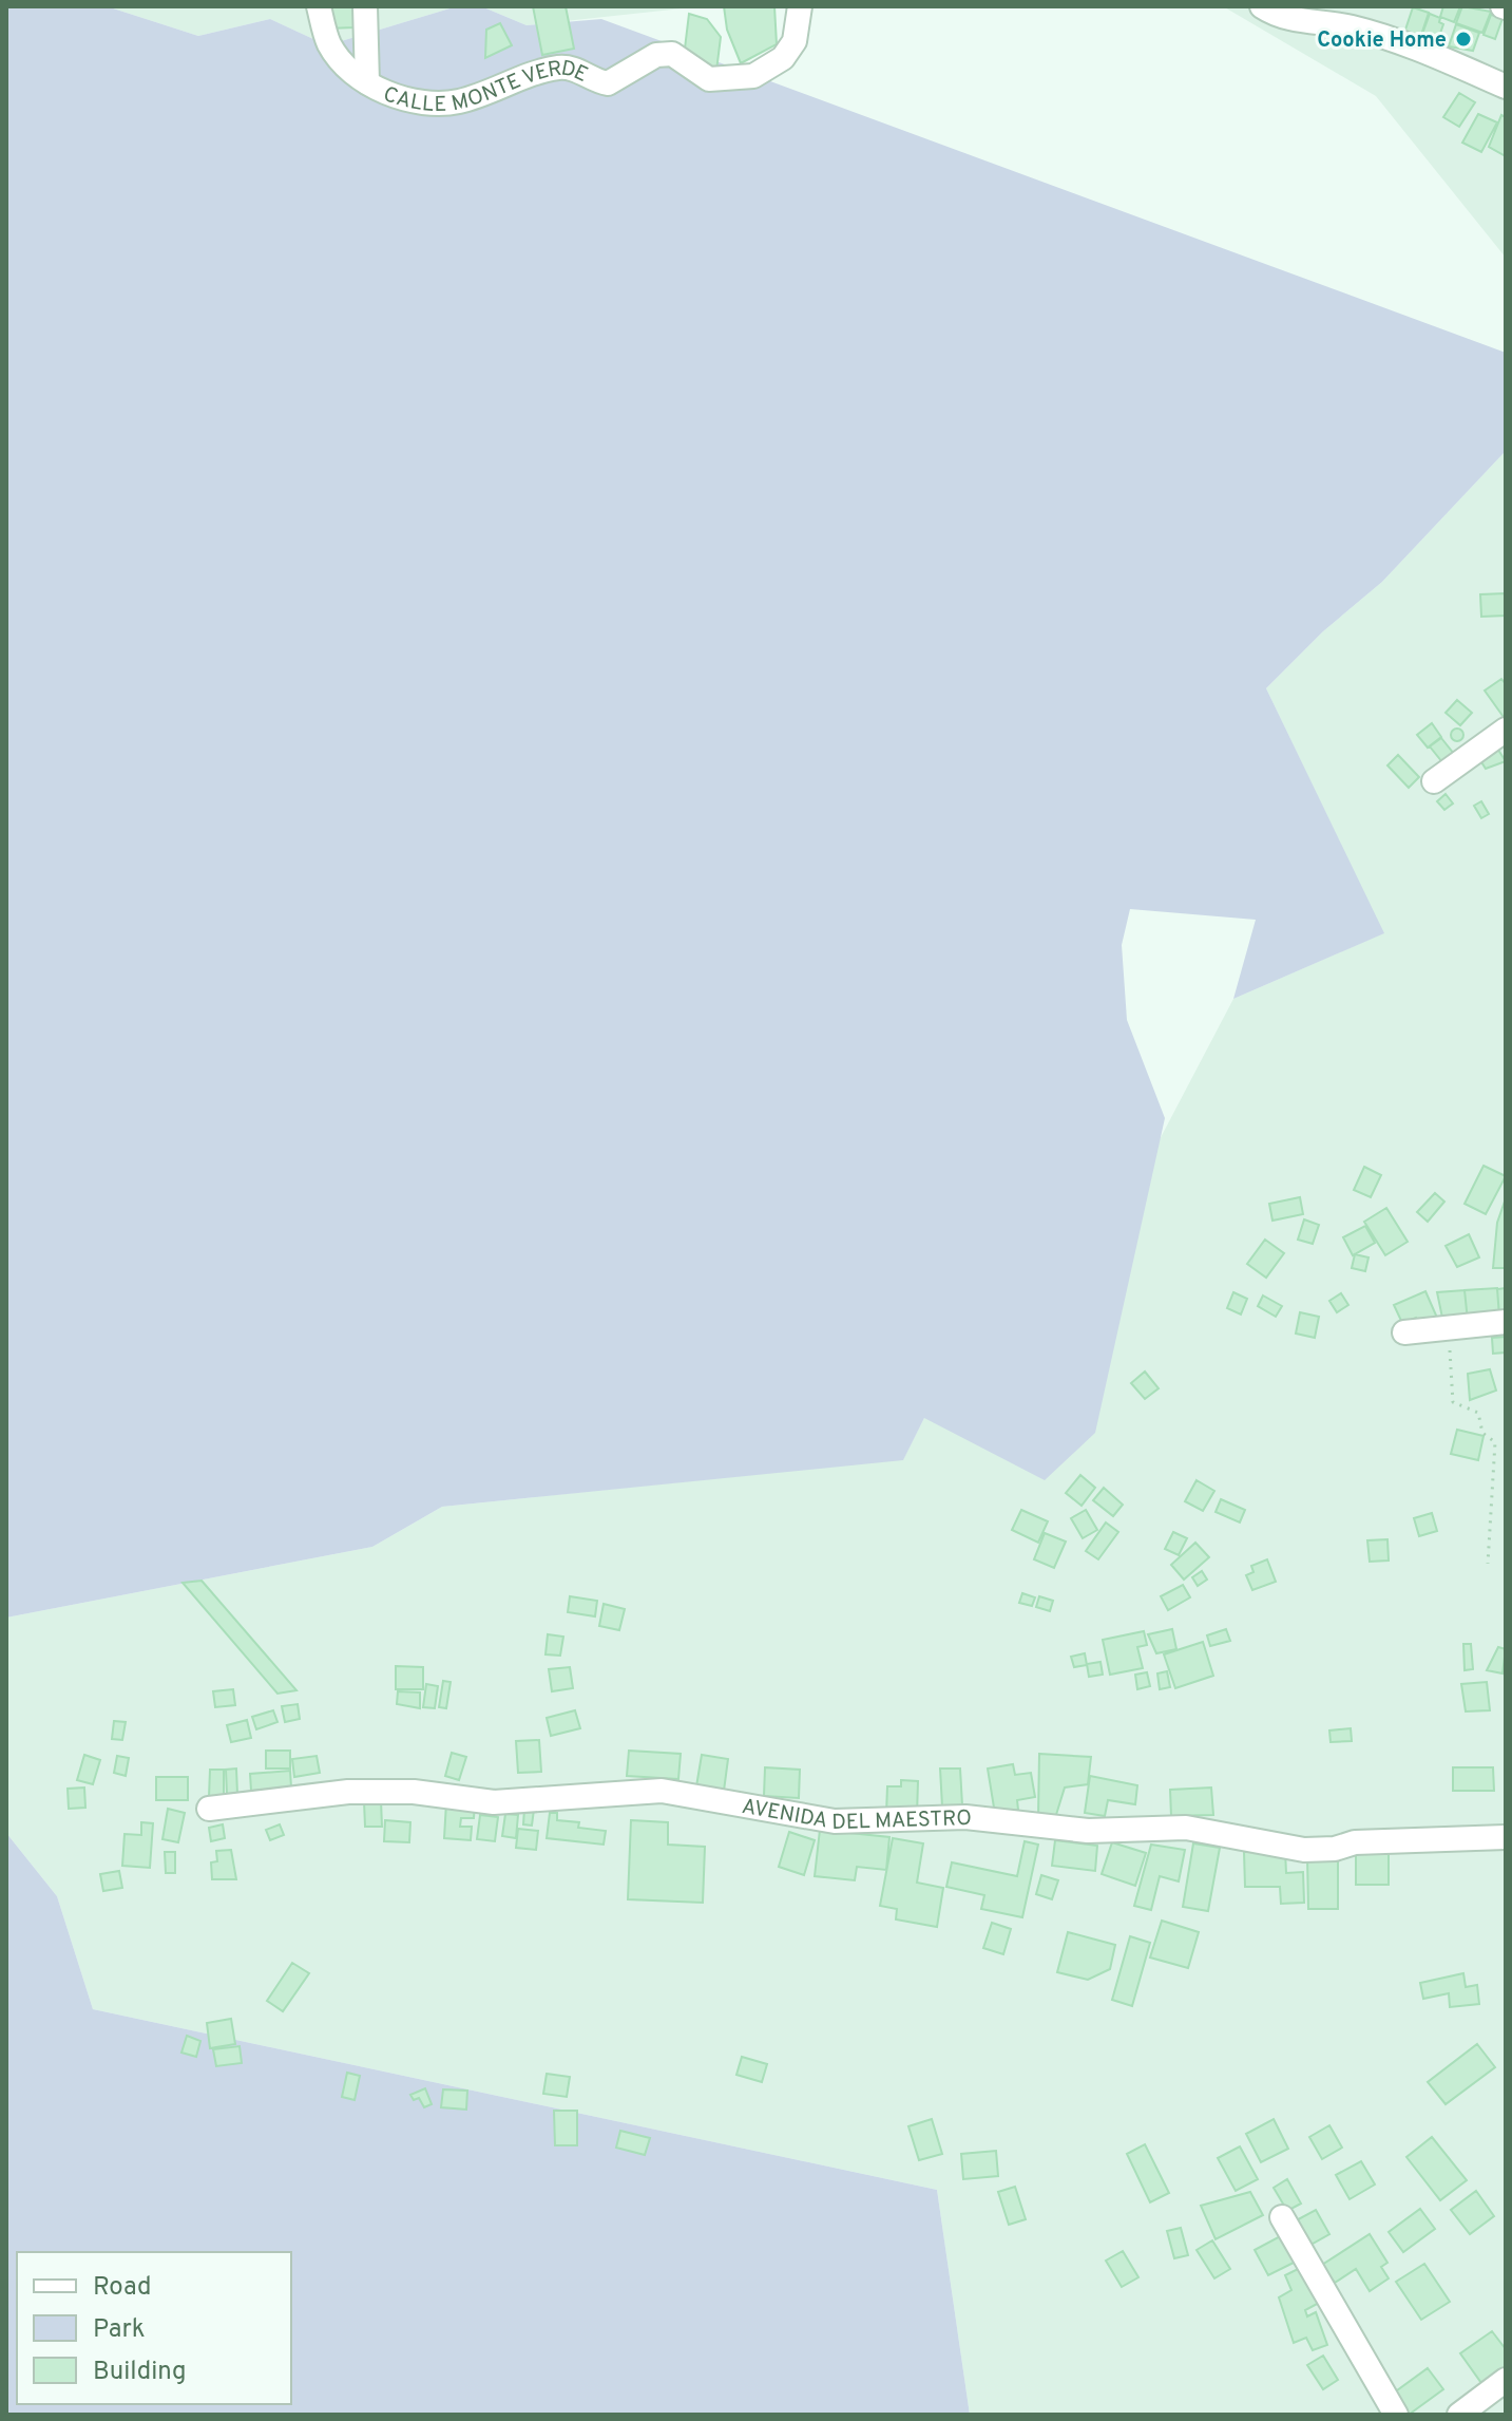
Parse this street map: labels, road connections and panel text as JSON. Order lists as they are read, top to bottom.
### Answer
{
  "streets": {
    "street": ["CALLE MONTE VERDE", "AVENIDA DEL MAESTRO"]
  },
  "places": ["Cookie Home"],
  "legend": ["Road", "Park", "Building"]
}
